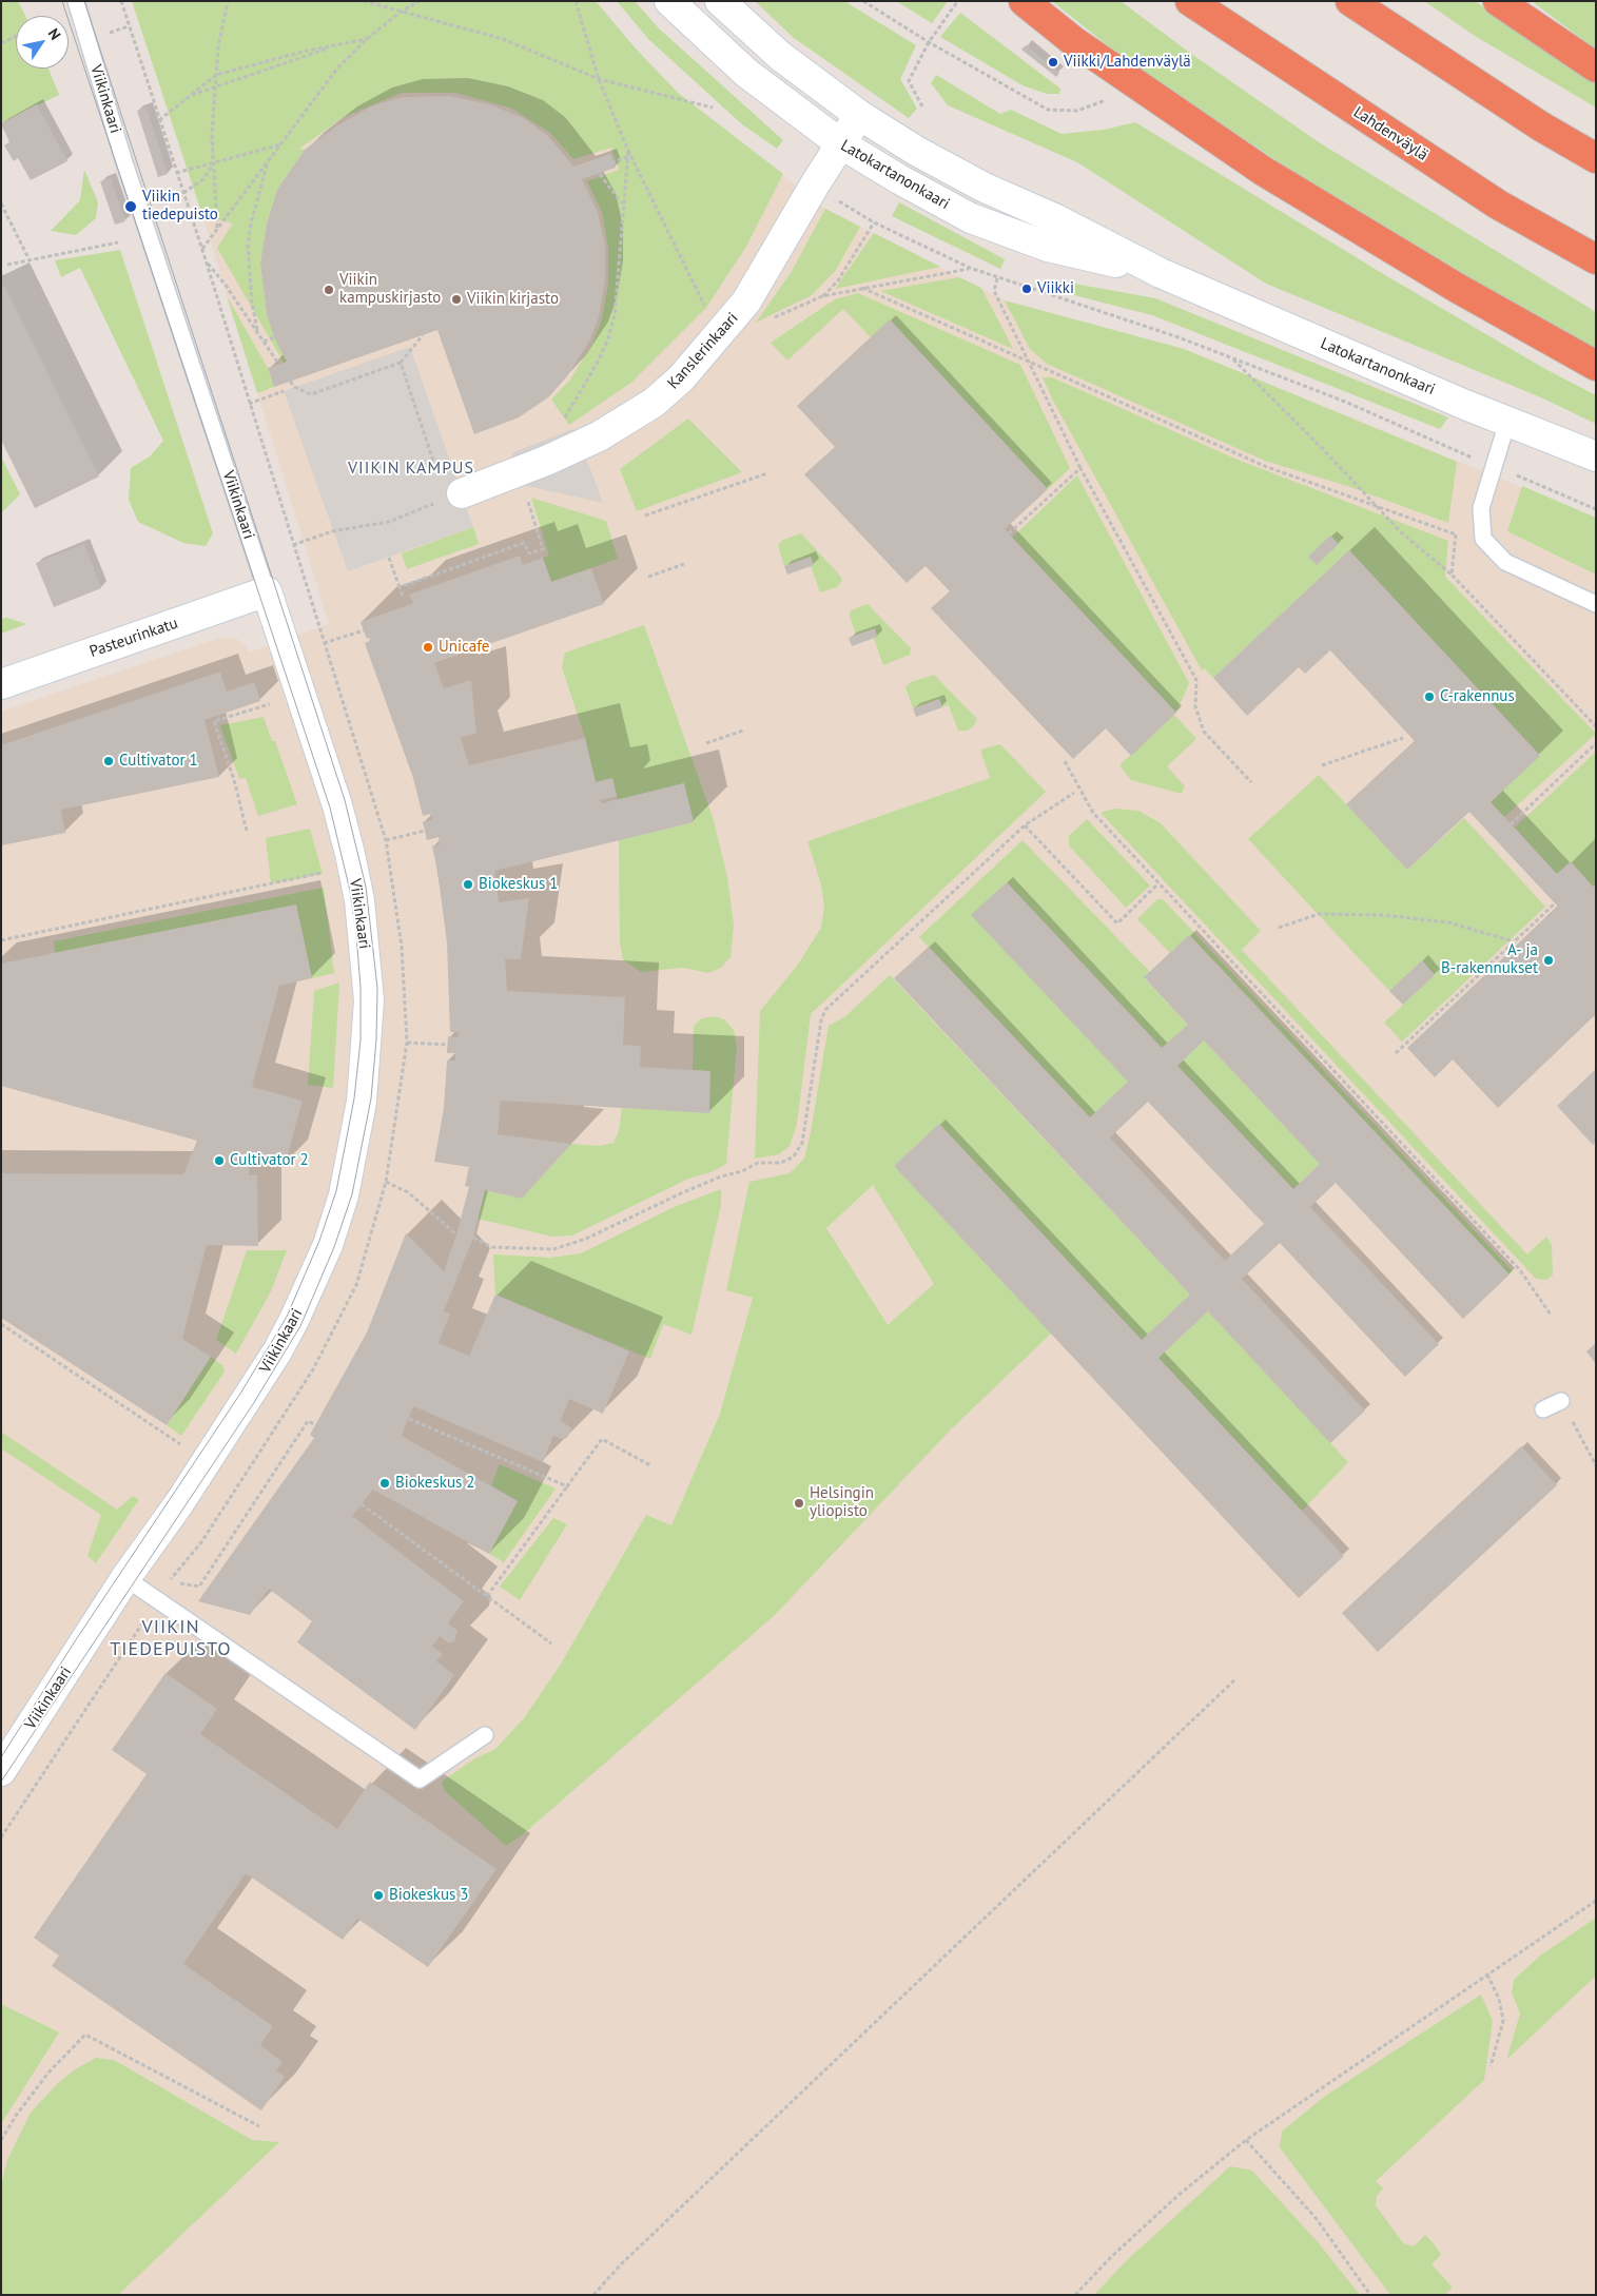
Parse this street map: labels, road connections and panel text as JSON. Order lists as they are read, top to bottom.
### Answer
{
  "streets": {
    "highway": ["Lahdenväylä"],
    "street": [
      "Viikinkaari",
      "Latokartanonkaari",
      "Kanslerinkaari",
      "Pasteurinkatu"
    ]
  },
  "crossings": [
    ["Viikinkaari", "Pasteurinkatu"],
    ["Latokartanonkaari", "Kanslerinkaari"]
  ],
  "districts": ["VIIKIN KAMPUS", "VIIKIN TIEDEPUISTO"],
  "places": [
    "Viikki/Lahdenväylä",
    "Viikin tiedepuisto",
    "Viikki",
    "Viikin kampuskirjasto",
    "Viikin kirjasto",
    "Unicafe",
    "C-rakennus",
    "Cultivator 1",
    "Biokeskus 1",
    "A- ja B-rakennukset",
    "Cultivator 2",
    "Biokeskus 2",
    "Helsingin yliopisto",
    "Biokeskus 3"
  ],
  "north": "top right"
}
